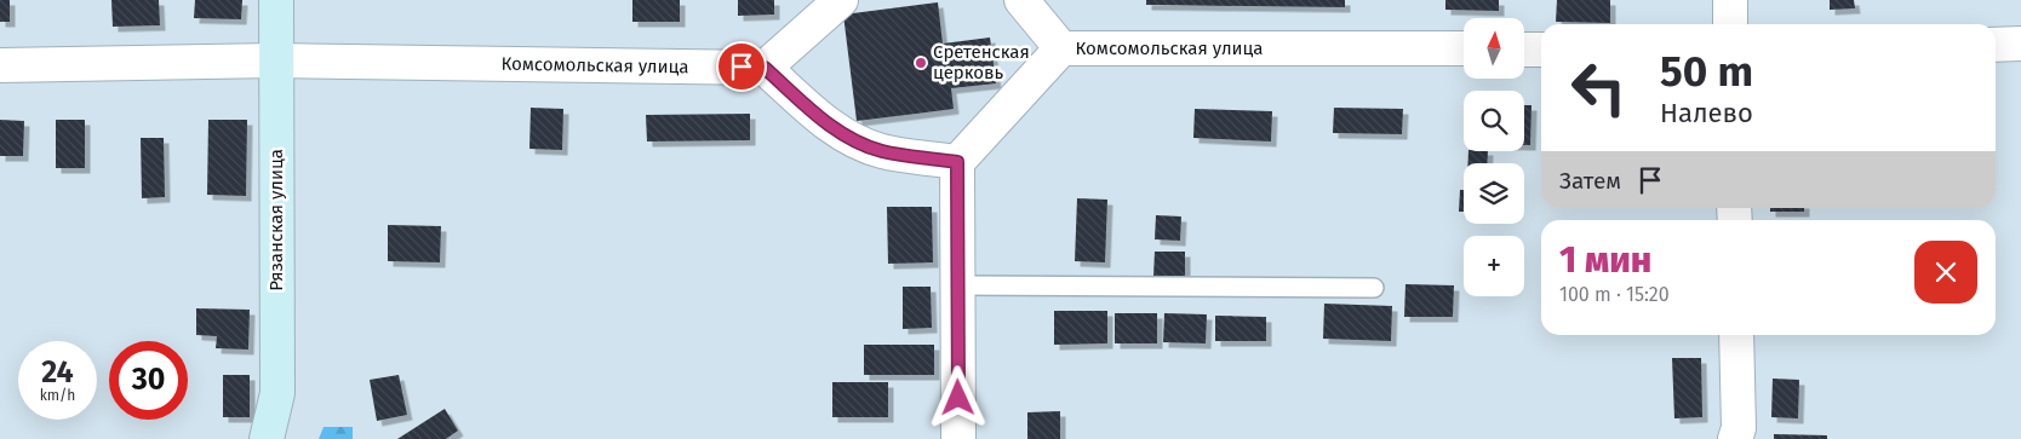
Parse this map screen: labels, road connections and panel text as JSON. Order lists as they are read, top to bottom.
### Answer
{
  "streets": {
    "street": ["Комсомольская улица", "Рязанская улица"]
  },
  "crossings": [
    ["Комсомольская улица", "Рязанская улица"]
  ],
  "places": ["Сретенская церковь"],
  "north": "top",
  "page": {
    "map_buttons": "+",
    "turn": ["50 m", "Налево"],
    "then": "Затем",
    "heading": ["1 мин", "100 m · 15:20"],
    "speed": "24 km/h",
    "limit": "30"
  }
}
